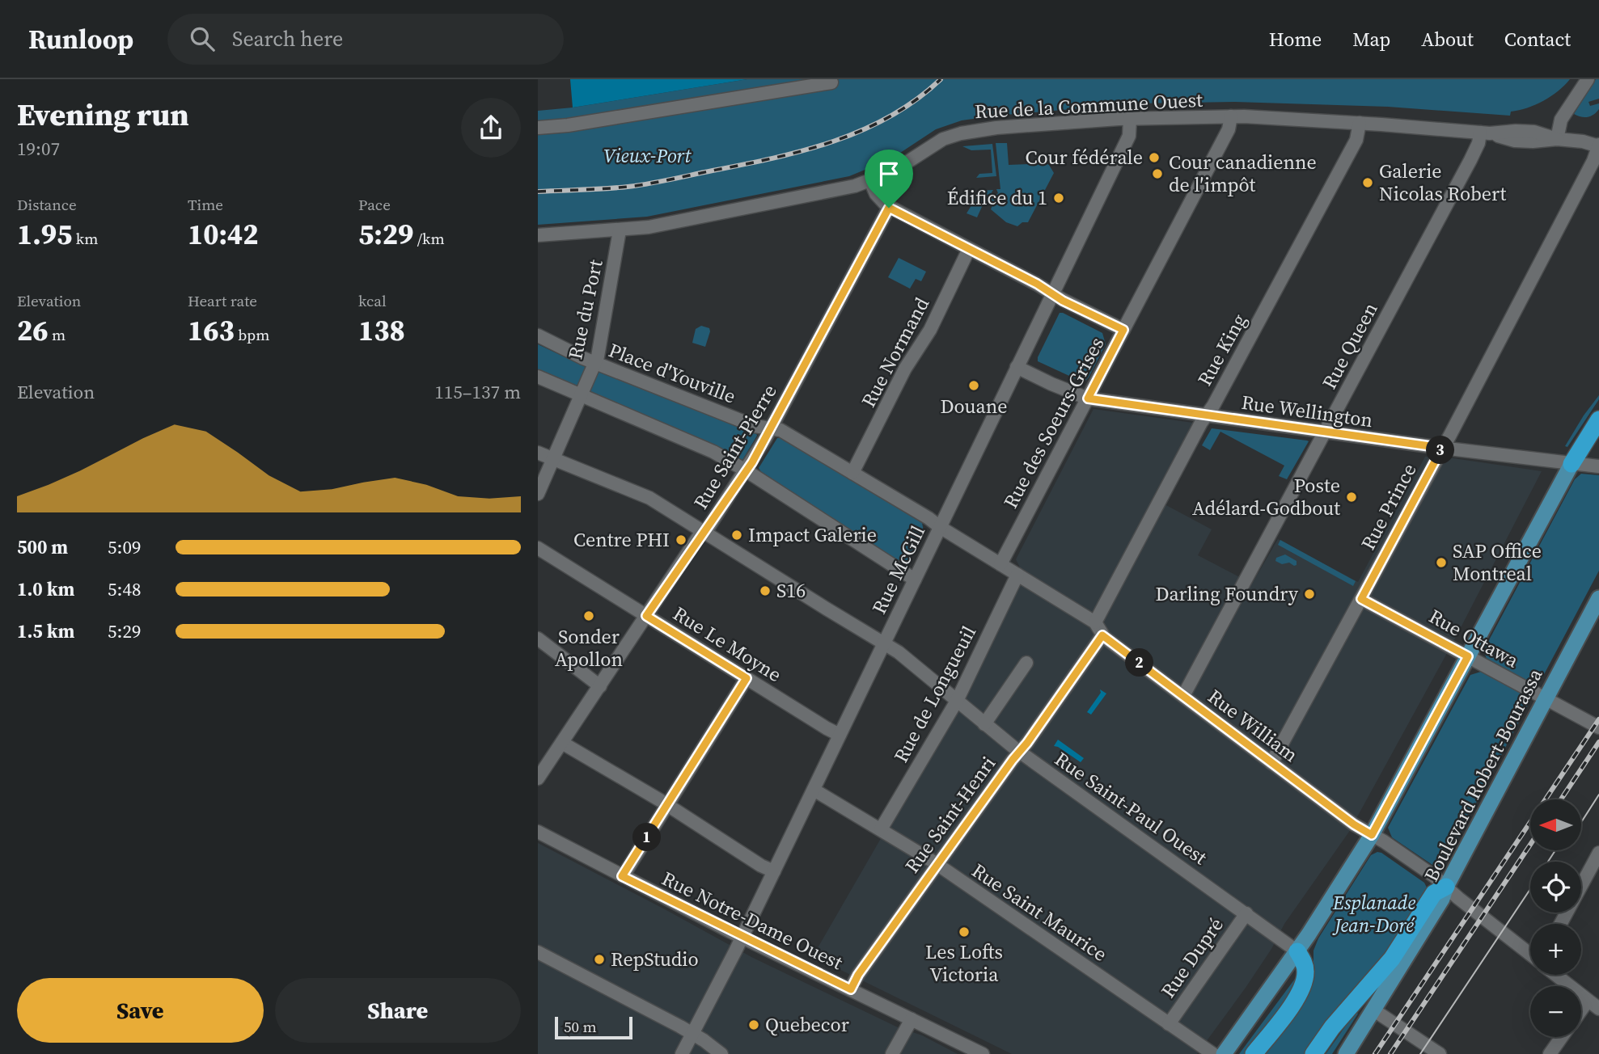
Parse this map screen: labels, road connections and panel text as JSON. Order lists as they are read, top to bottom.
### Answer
{
  "streets": {
    "main road": ["Boulevard Robert-Bourassa"],
    "street": [
      "Rue de la Commune Ouest",
      "Rue du Port",
      "Rue Queen",
      "Rue King",
      "Rue Normand",
      "Place d'Youville",
      "Rue Wellington",
      "Rue des Soeurs-Grises",
      "Rue Saint-Pierre",
      "Rue Prince",
      "Rue McGill",
      "Rue Ottawa",
      "Rue Le Moyne",
      "Rue de Longueuil",
      "Rue William",
      "Rue Saint-Paul Ouest",
      "Rue Saint-Henri",
      "Rue Saint Maurice",
      "Rue Notre-Dame Ouest",
      "Rue Dupré"
    ]
  },
  "crossings": [
    ["Rue de la Commune Ouest", "Rue du Port"],
    ["Rue de la Commune Ouest", "Rue Queen"],
    ["Rue de la Commune Ouest", "Rue King"],
    ["Rue de la Commune Ouest", "Rue des Soeurs-Grises"],
    ["Rue de la Commune Ouest", "Rue Prince"],
    ["Rue de la Commune Ouest", "Rue McGill"],
    ["Rue du Port", "Place d'Youville"],
    ["Rue du Port", "Rue Saint-Paul Ouest"],
    ["Rue Queen", "Rue Wellington"],
    ["Rue Queen", "Rue William"],
    ["Rue King", "Rue Wellington"],
    ["Rue King", "Rue William"],
    ["Rue Normand", "Place d'Youville"],
    ["Place d'Youville", "Rue Saint-Pierre"],
    ["Place d'Youville", "Rue McGill"],
    ["Place d'Youville", "Rue William"],
    ["Rue Wellington", "Rue des Soeurs-Grises"],
    ["Rue Wellington", "Rue Prince"],
    ["Rue Wellington", "Rue McGill"],
    ["Rue des Soeurs-Grises", "Rue William"],
    ["Rue Saint-Pierre", "Rue Le Moyne"],
    ["Rue Saint-Pierre", "Rue Saint-Paul Ouest"],
    ["Rue Prince", "Rue Ottawa"],
    ["Rue Prince", "Rue William"],
    ["Rue McGill", "Rue Le Moyne"],
    ["Rue McGill", "Rue William"],
    ["Rue McGill", "Rue Saint-Paul Ouest"],
    ["Rue McGill", "Rue Saint Maurice"],
    ["Rue McGill", "Rue Notre-Dame Ouest"],
    ["Rue Ottawa", "Boulevard Robert-Bourassa"],
    ["Rue de Longueuil", "Rue William"],
    ["Rue de Longueuil", "Rue Saint-Paul Ouest"],
    ["Rue de Longueuil", "Rue Saint Maurice"],
    ["Rue William", "Boulevard Robert-Bourassa"],
    ["Rue William", "Rue Saint-Henri"],
    ["Rue Saint-Paul Ouest", "Rue Saint-Henri"],
    ["Rue Saint-Paul Ouest", "Rue Dupré"],
    ["Rue Saint-Henri", "Rue Saint Maurice"],
    ["Rue Saint-Henri", "Rue Notre-Dame Ouest"],
    ["Rue Saint Maurice", "Rue Dupré"]
  ],
  "parks": ["Vieux-Port", "Esplanade Jean-Doré"],
  "places": [
    "Cour fédérale",
    "Cour canadienne de l′impôt",
    "Galerie Nicolas Robert",
    "Édifice du 1",
    "Douane",
    "Poste Adélard-Godbout",
    "Impact Galerie",
    "Centre PHI",
    "SAP Office Montreal",
    "S16",
    "Darling Foundry",
    "Sonder Apollon",
    "Les Lofts Victoria",
    "RepStudio",
    "Quebecor"
  ],
  "scale_bar": "50 m",
  "north": "left",
  "page": {
    "header": "Runloop",
    "search": "Search here",
    "nav": [
      "Home",
      "Map",
      "About",
      "Contact"
    ],
    "heading": ["Evening run", "19:07"],
    "stats": [
      ["Distance", "1.95 km"],
      ["Time", "10:42"],
      ["Pace", "5:29 /km"],
      ["Elevation", "26 m"],
      ["Heart rate", "163 bpm"],
      ["kcal", "138"]
    ],
    "chart": ["Elevation", "115–137 m"],
    "pins": ["3", "2", "1"],
    "list": [
      {
        "name": "500 m",
        "note": "5:09"
      },
      {
        "name": "1.0 km",
        "note": "5:48"
      },
      {
        "name": "1.5 km",
        "note": "5:29"
      }
    ],
    "map_buttons": ["+", "−"],
    "buttons": ["Save", "Share"],
    "scale": "50 m"
  }
}
